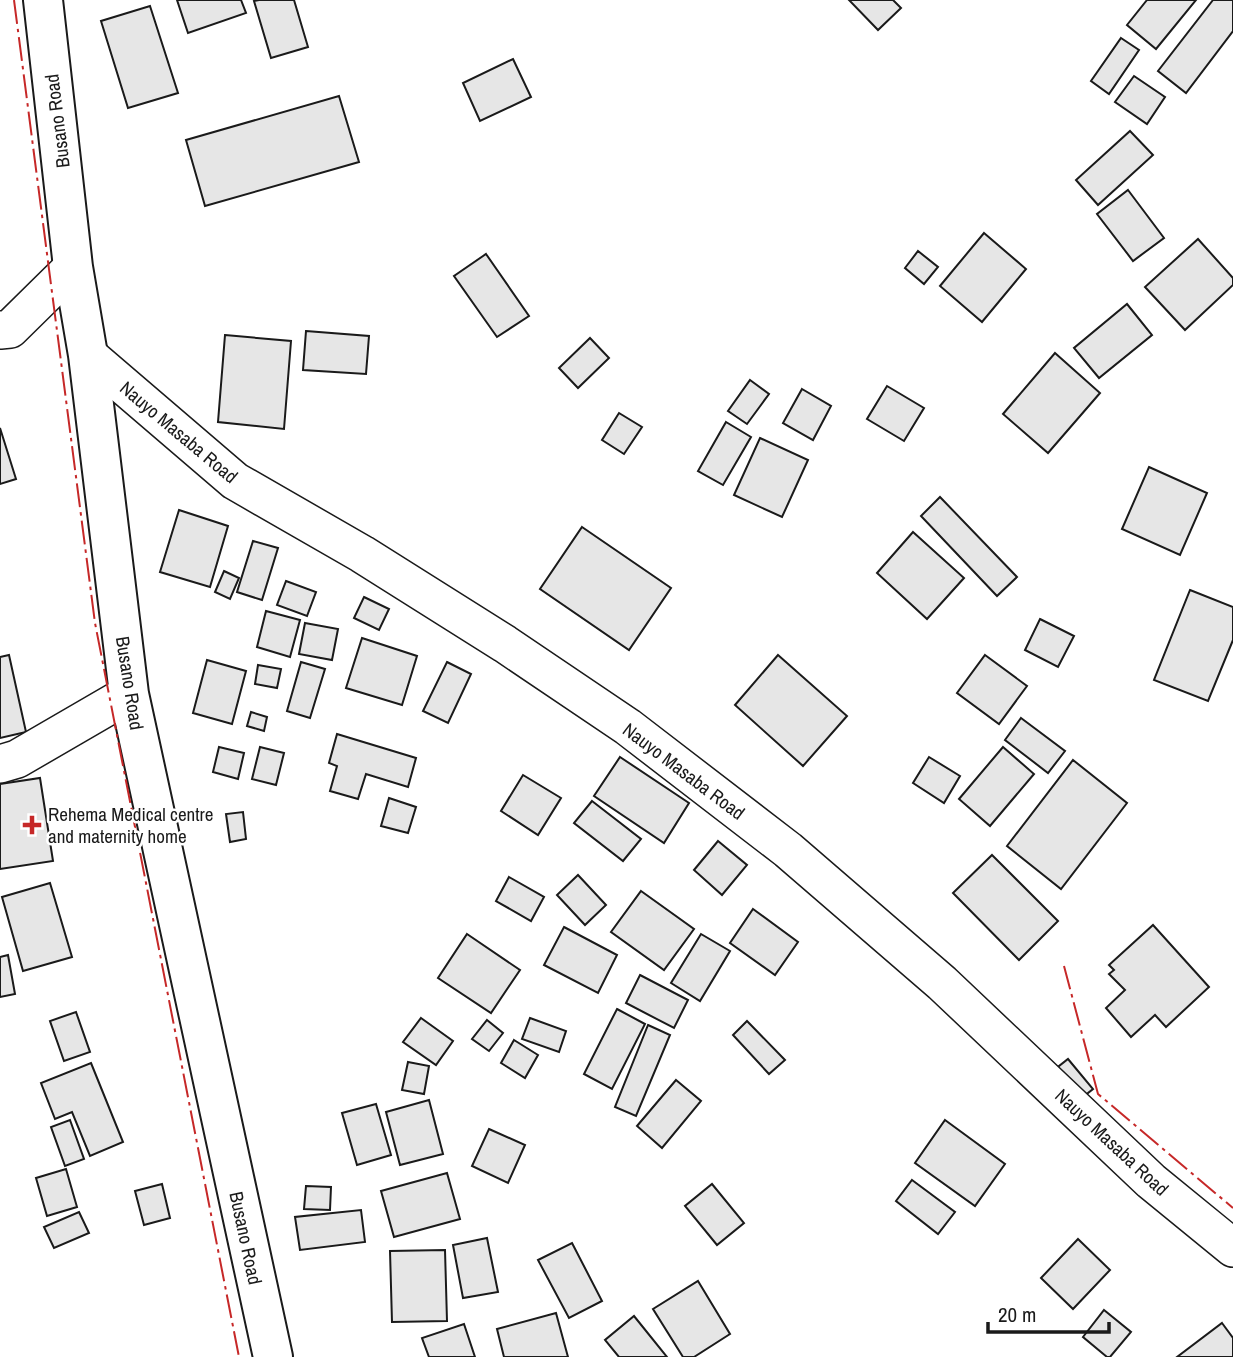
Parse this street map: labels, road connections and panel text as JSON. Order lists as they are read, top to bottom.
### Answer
{
  "streets": {
    "street": ["Busano Road", "Nauyo Masaba Road"]
  },
  "crossings": [
    ["Busano Road", "Nauyo Masaba Road"]
  ],
  "places": {
    "health": ["Rehema Medical centre and maternity home"]
  },
  "scale_bar": "20 m"
}
